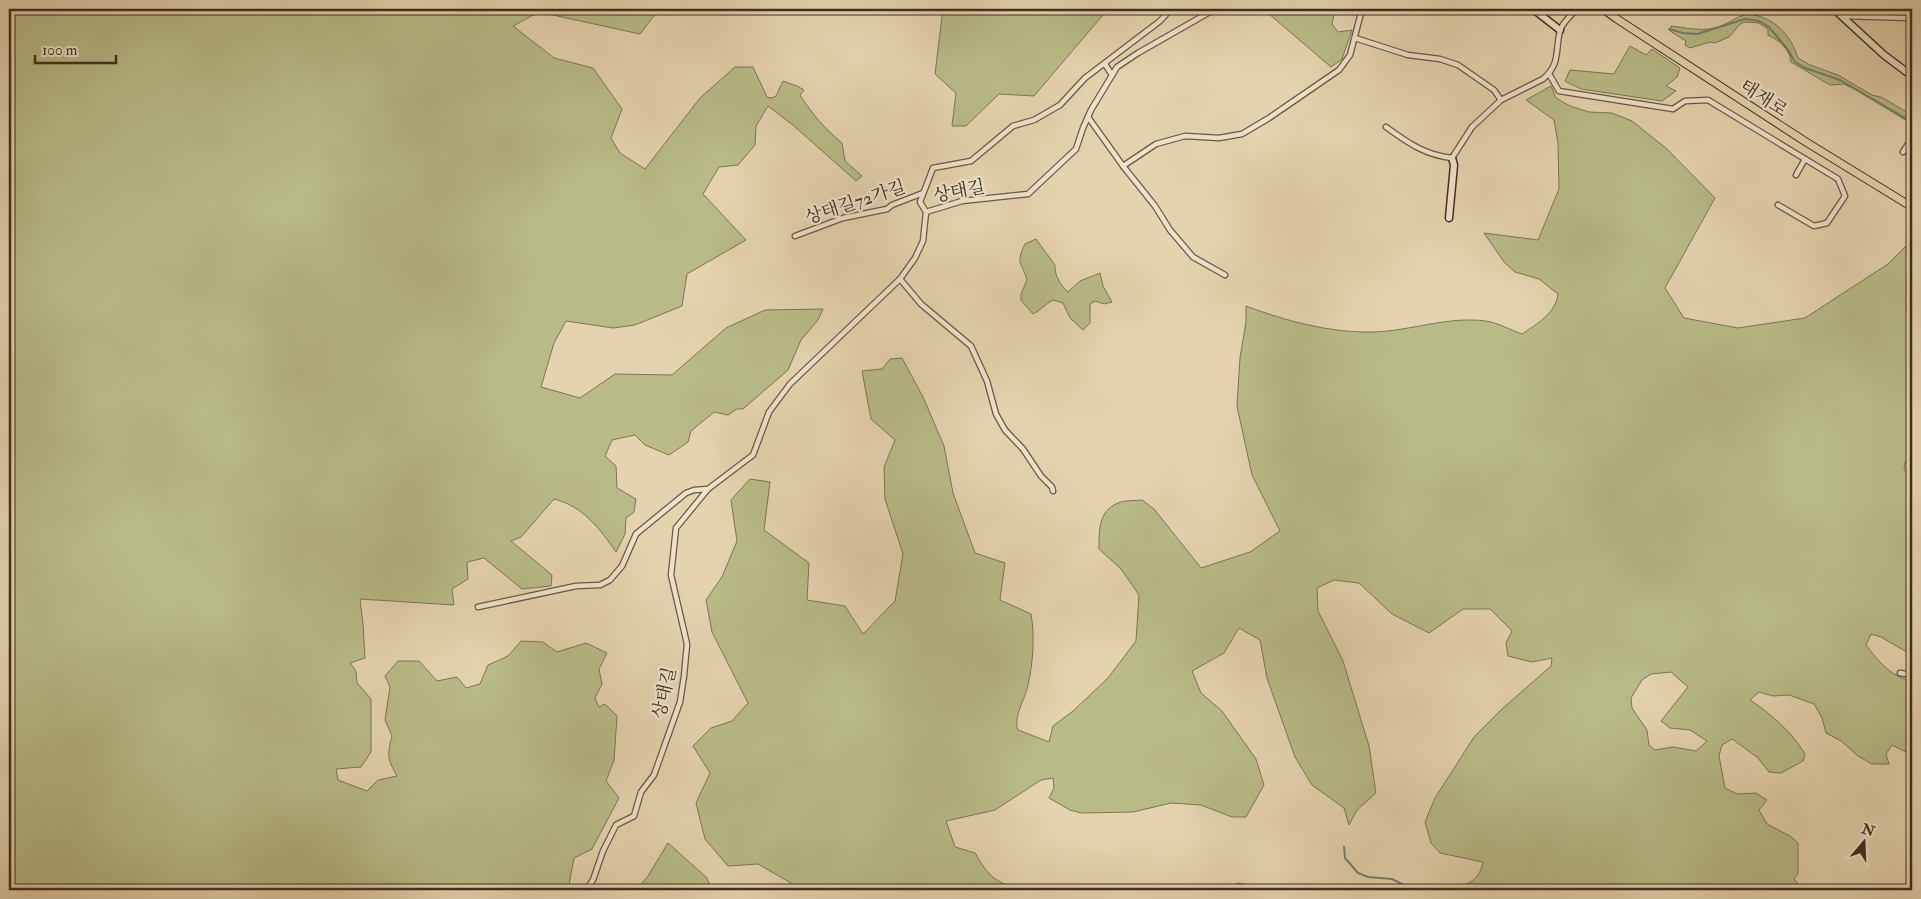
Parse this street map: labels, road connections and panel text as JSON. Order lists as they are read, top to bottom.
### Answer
{
  "streets": {
    "main road": ["태재로"],
    "street": ["상태길", "상태길72가길"]
  },
  "scale_bar": "100 m",
  "north": "top"
}
